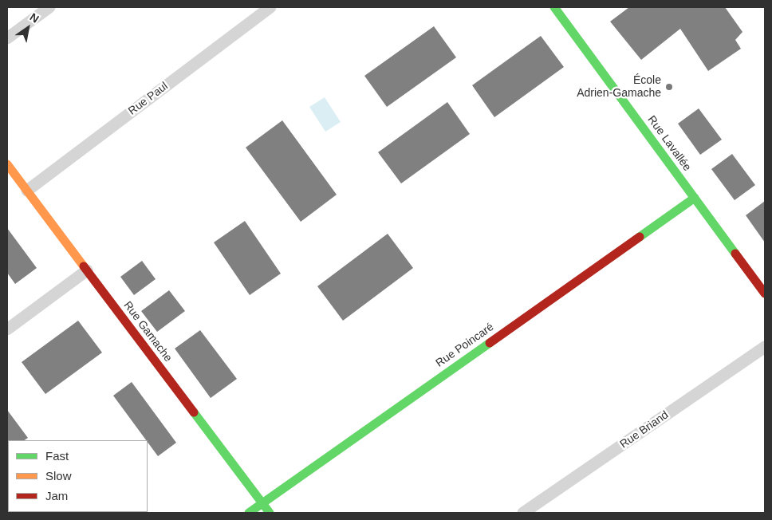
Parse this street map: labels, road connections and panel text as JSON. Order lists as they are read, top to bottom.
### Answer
{
  "streets": {
    "street": [
      "Rue Paul",
      "Rue Lavallée",
      "Rue Gamache",
      "Rue Poincaré",
      "Rue Briand"
    ]
  },
  "crossings": [
    ["Rue Paul", "Rue Gamache"],
    ["Rue Lavallée", "Rue Poincaré"],
    ["Rue Gamache", "Rue Poincaré"]
  ],
  "places": ["École Adrien-Gamache"],
  "legend": ["Fast", "Slow", "Jam"],
  "north": "top right"
}
